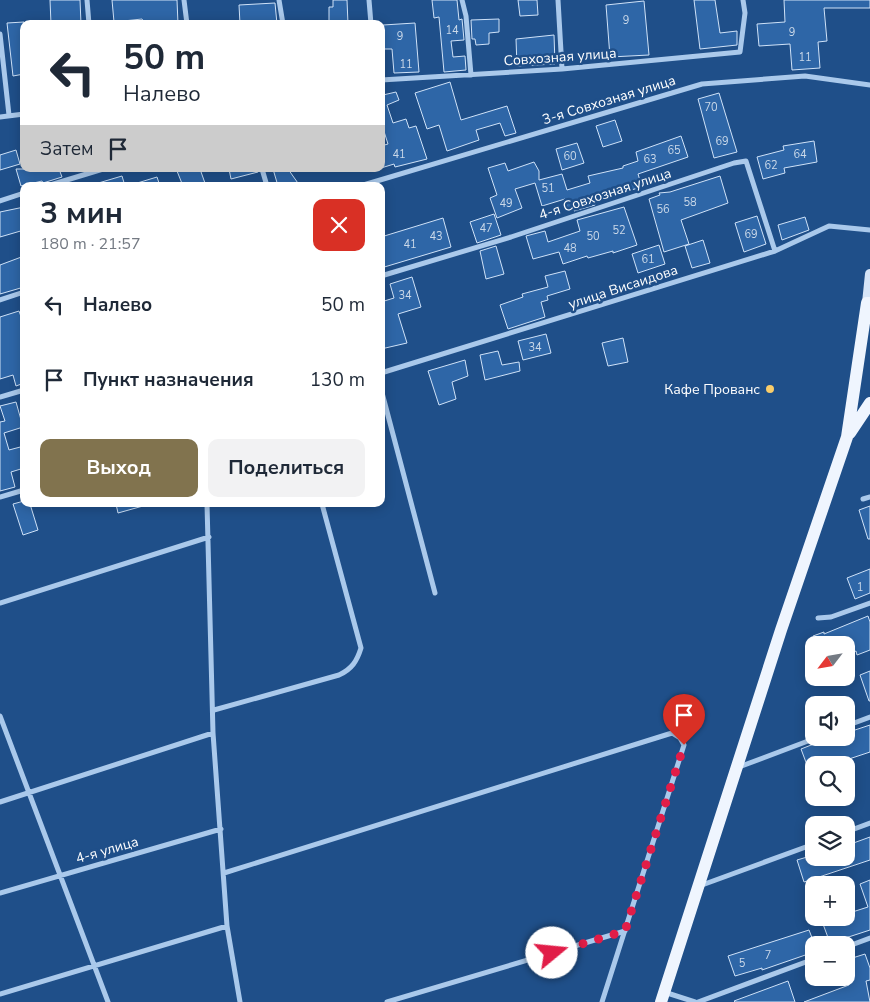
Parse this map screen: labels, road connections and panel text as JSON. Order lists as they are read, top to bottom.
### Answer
{
  "streets": {
    "street": [
      "Совхозная улица",
      "3-я Совхозная улица",
      "4-я Совхозная улица",
      "улица Висаидова",
      "4-я улица"
    ]
  },
  "crossings": [
    ["4-я Совхозная улица", "улица Висаидова"]
  ],
  "places": ["Кафе Прованс"],
  "house_numbers": [
    "9",
    "14",
    "9",
    "9",
    "11",
    "11",
    "70",
    "69",
    "65",
    "41",
    "64",
    "60",
    "63",
    "62",
    "51",
    "58",
    "49",
    "56",
    "47",
    "52",
    "69",
    "43",
    "50",
    "41",
    "48",
    "61",
    "34",
    "34",
    "1",
    "7",
    "5"
  ],
  "north": "bottom left",
  "page": {
    "turn": ["50 m", "Налево"],
    "then": "Затем",
    "heading": ["3 мин", "180 m · 21:57"],
    "list": [
      {
        "name": "Налево",
        "value": "50 m"
      },
      {
        "name": "Пункт назначения",
        "value": "130 m"
      }
    ],
    "buttons": ["Выход", "Поделиться"],
    "map_buttons": ["+", "−"]
  }
}
